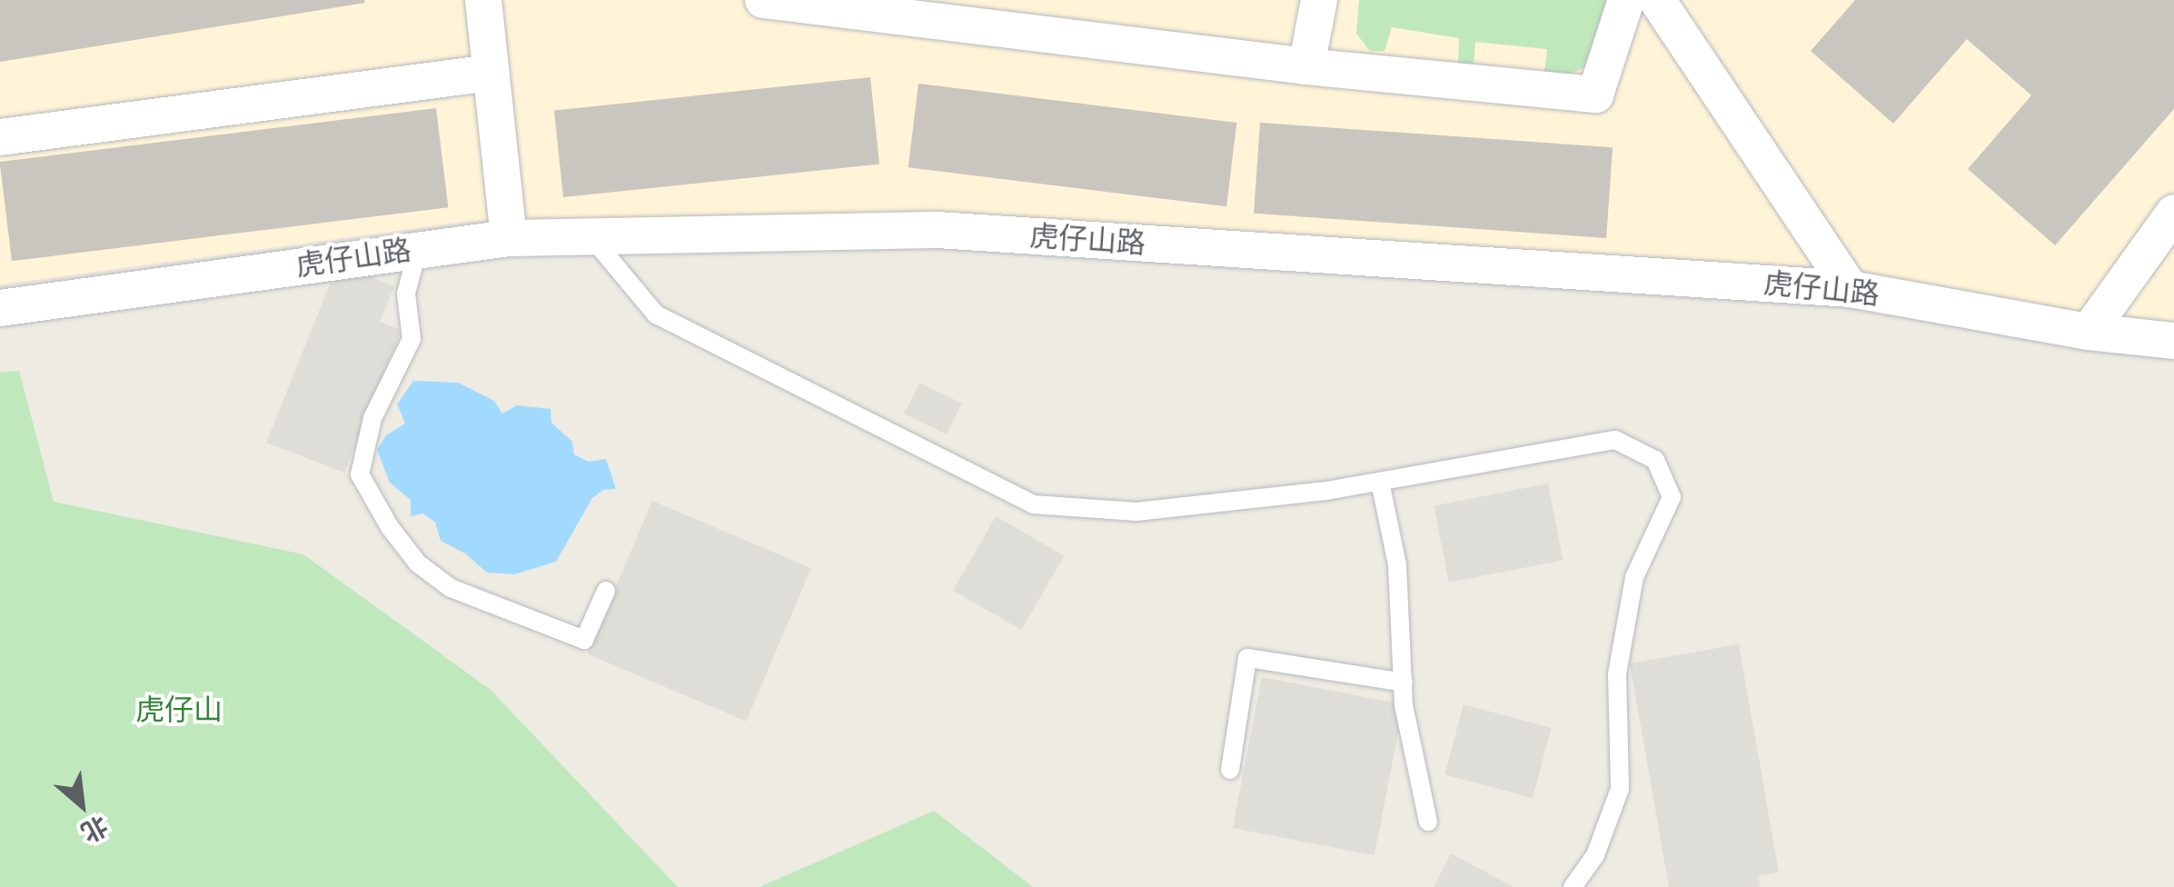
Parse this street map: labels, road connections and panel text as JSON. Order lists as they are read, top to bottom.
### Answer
{
  "streets": {
    "street": ["虎仔山路"]
  },
  "parks": ["虎仔山"],
  "north": "bottom right"
}
